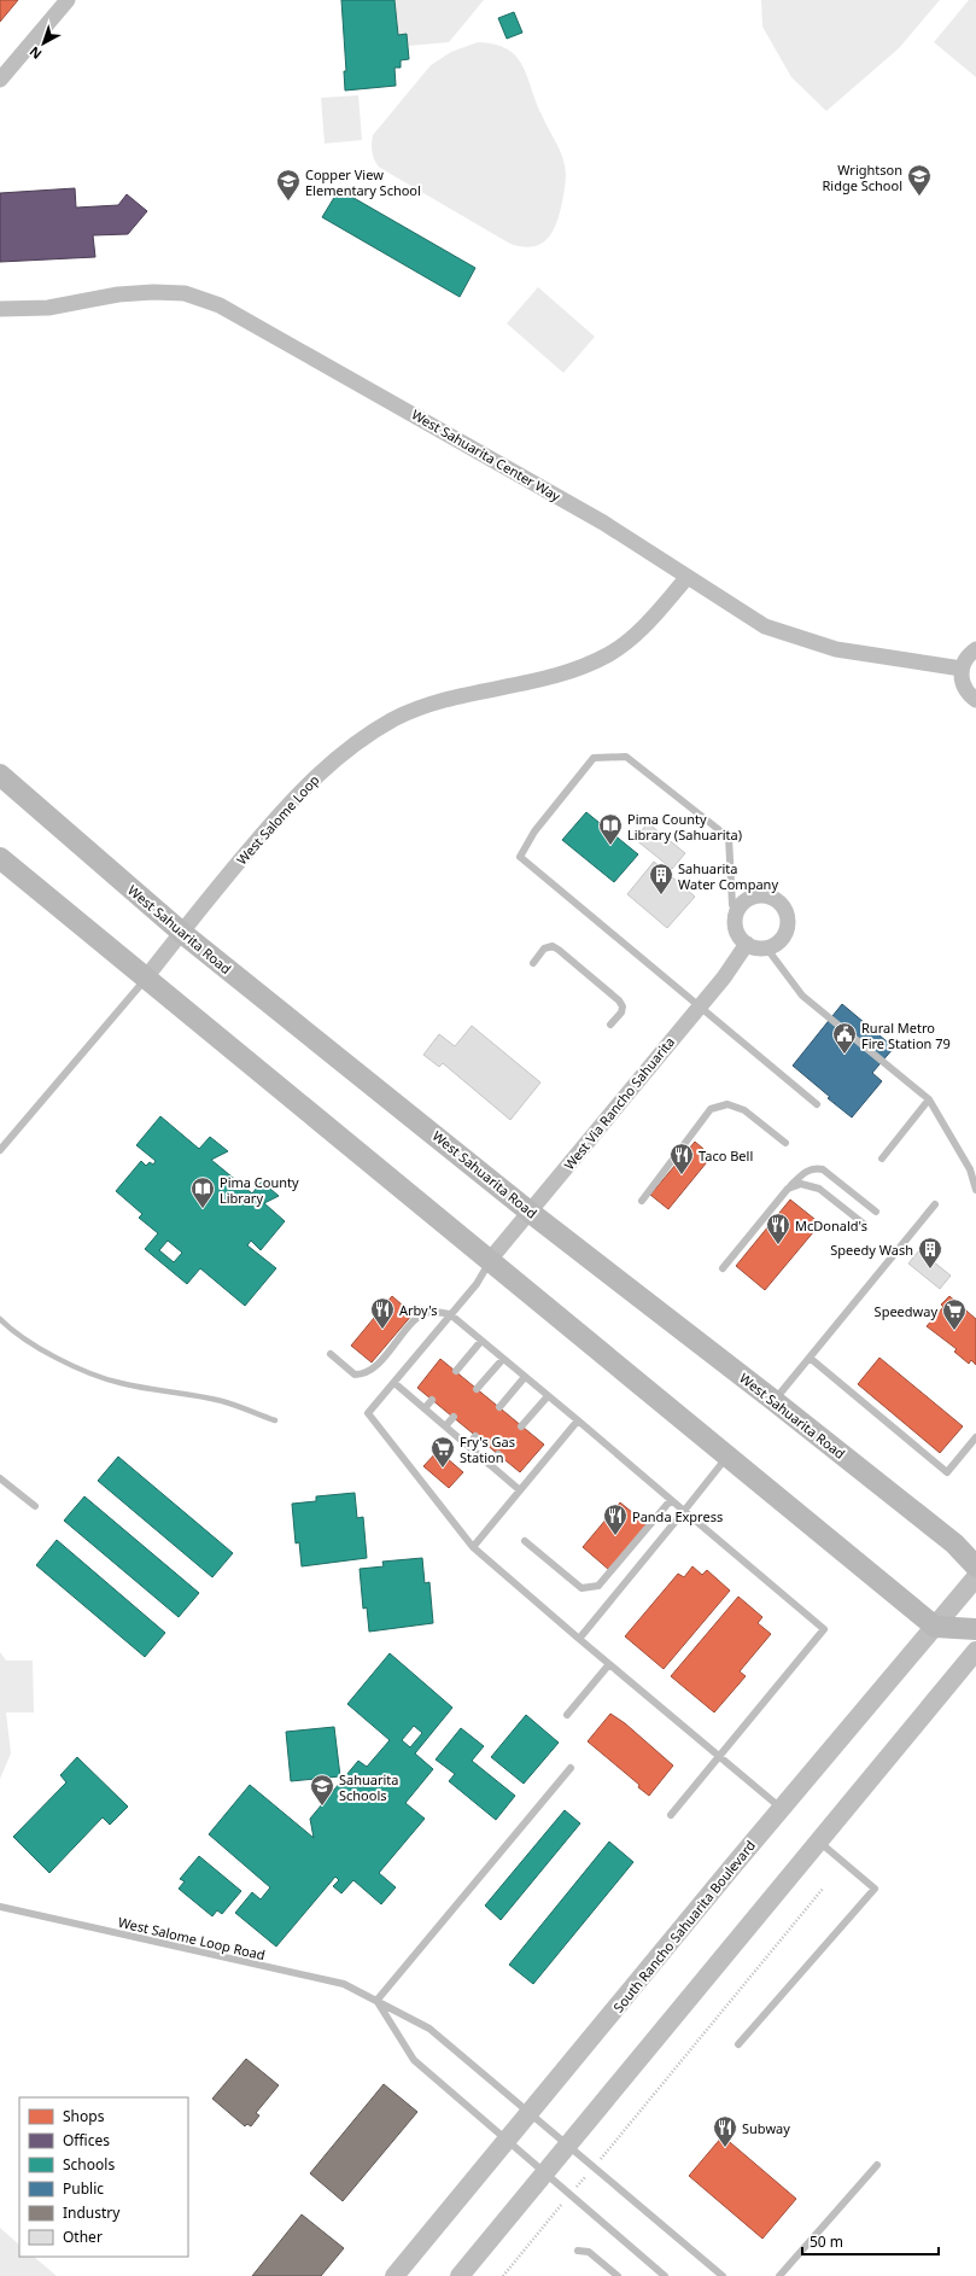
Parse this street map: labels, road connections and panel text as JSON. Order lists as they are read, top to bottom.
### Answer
{
  "streets": {
    "main road": ["West Sahuarita Road"],
    "street": [
      "West Sahuarita Center Way",
      "West Salome Loop",
      "West Via Rancho Sahuarita",
      "South Rancho Sahuarita Boulevard"
    ],
    "lane": ["West Salome Loop Road"]
  },
  "crossings": [
    ["West Sahuarita Center Way", "West Salome Loop"],
    ["West Salome Loop", "West Sahuarita Road"],
    ["West Sahuarita Road", "West Via Rancho Sahuarita"],
    ["South Rancho Sahuarita Boulevard", "West Salome Loop Road"]
  ],
  "places": {
    "school or university": ["Wrightson Ridge School", "Copper View Elementary School", "Sahuarita Schools"],
    "library": ["Pima County Library (Sahuarita)", "Pima County Library"],
    "building": ["Sahuarita Water Company", "Speedy Wash"],
    "public building": ["Rural Metro Fire Station 79"],
    "restaurant": [
      "Taco Bell",
      "McDonald's",
      "Arby's",
      "Panda Express",
      "Subway"
    ],
    "supermarket": ["Speedway", "Fry's Gas Station"]
  },
  "legend": [
    "Shops",
    "Offices",
    "Schools",
    "Public",
    "Industry",
    "Other"
  ],
  "scale_bar": "50 m",
  "north": "bottom left"
}
